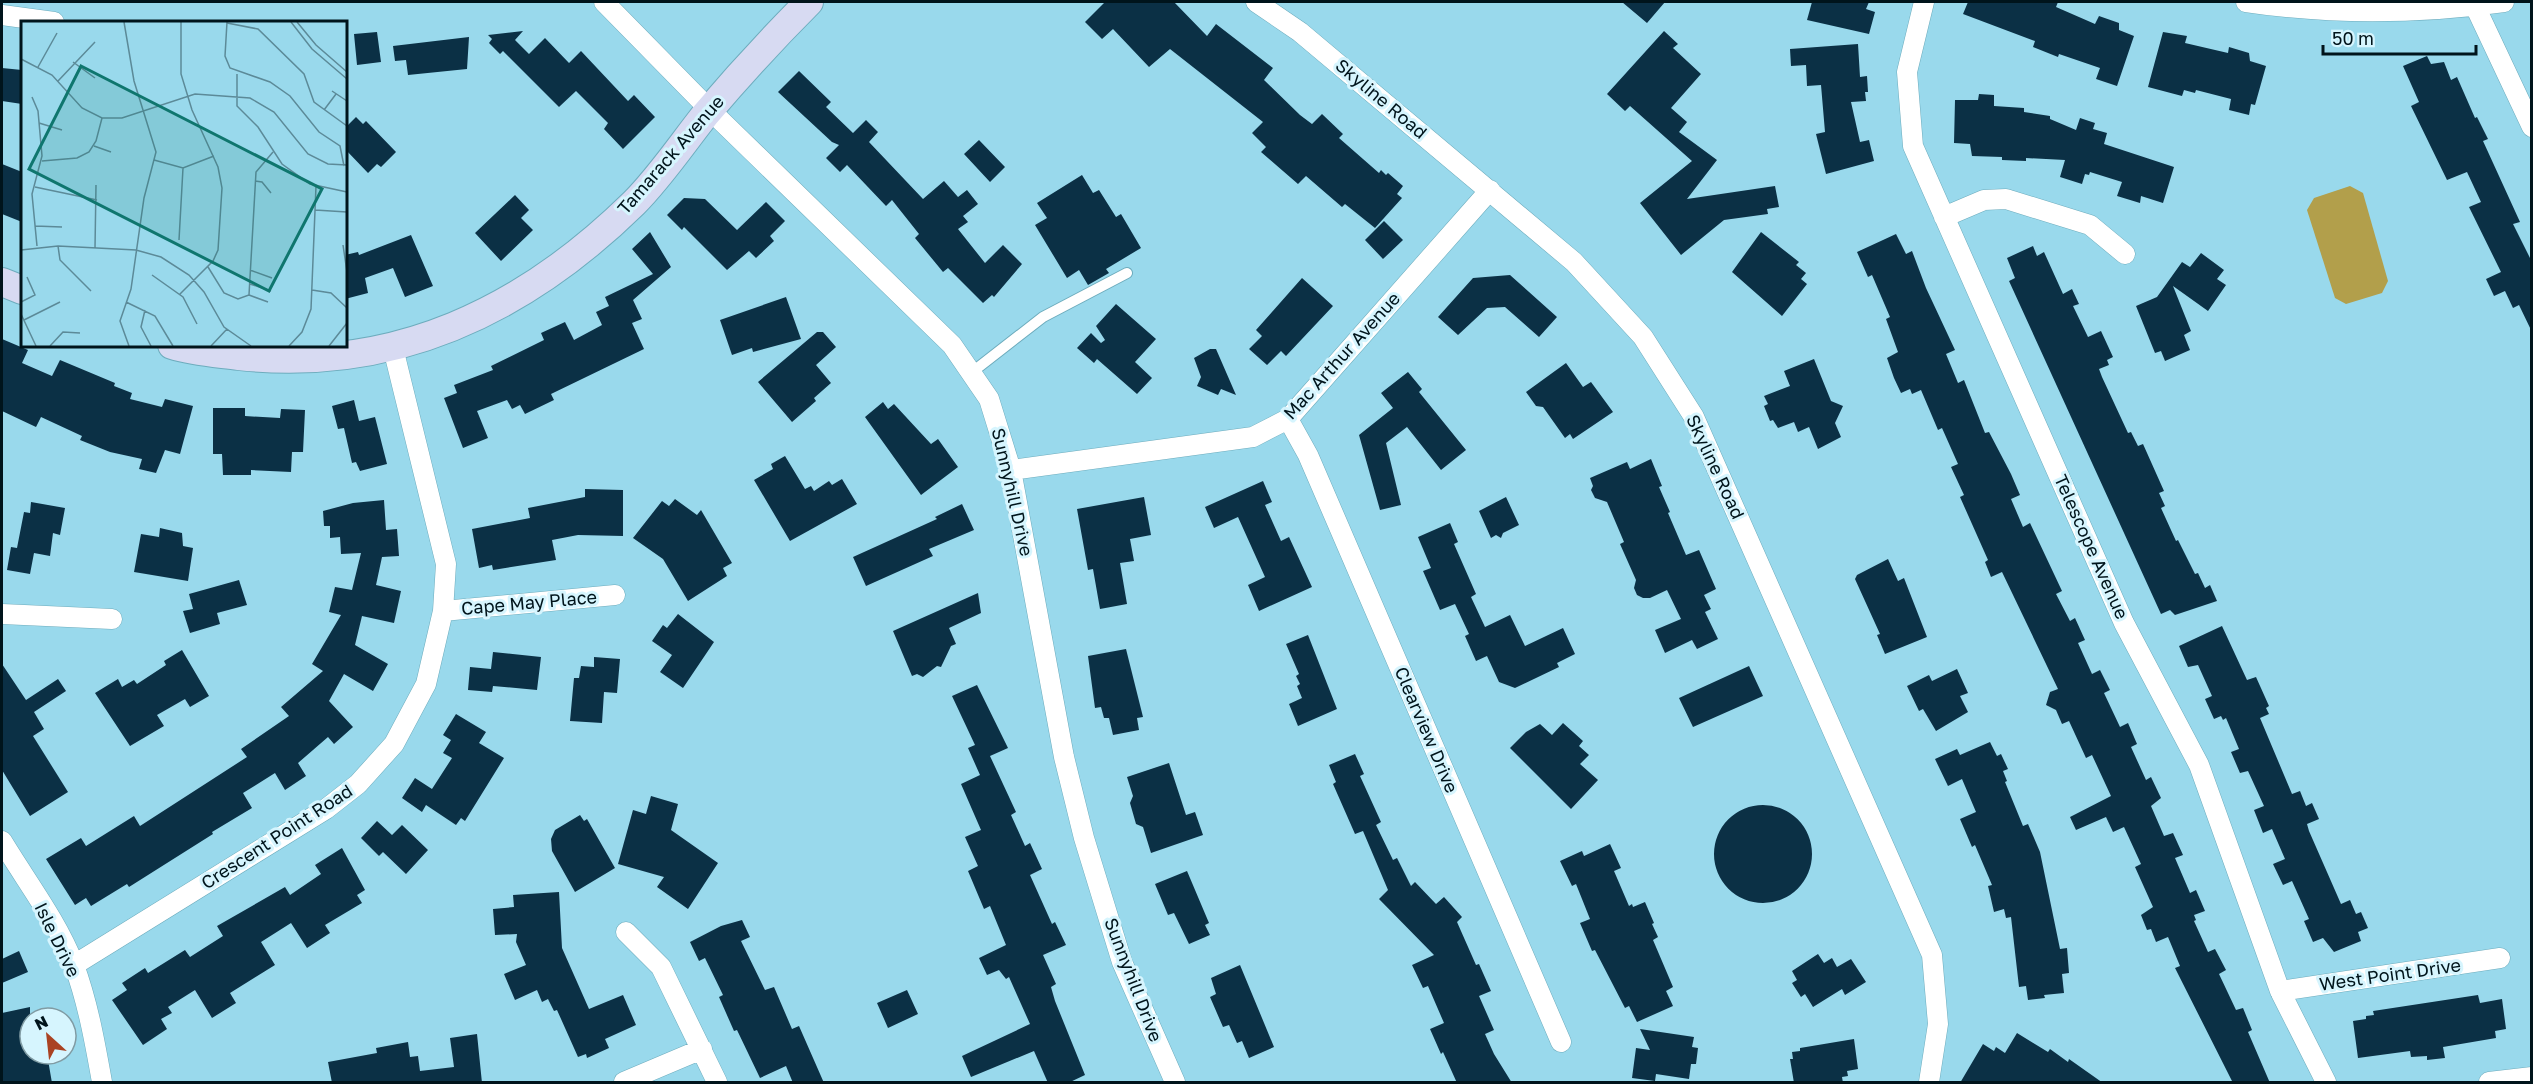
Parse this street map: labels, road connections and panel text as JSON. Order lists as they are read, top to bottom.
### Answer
{
  "streets": {
    "main road": ["Tamarack Avenue"],
    "street": [
      "Skyline Road",
      "Mac Arthur Avenue",
      "Sunnyhill Drive",
      "Telescope Avenue",
      "Cape May Place",
      "Clearview Drive",
      "Crescent Point Road",
      "Isle Drive",
      "West Point Drive"
    ]
  },
  "crossings": [
    ["Skyline Road", "Mac Arthur Avenue"],
    ["Tamarack Avenue", "Sunnyhill Drive"],
    ["Tamarack Avenue", "Crescent Point Road"],
    ["Mac Arthur Avenue", "Sunnyhill Drive"],
    ["Mac Arthur Avenue", "Clearview Drive"],
    ["Telescope Avenue", "West Point Drive"],
    ["Cape May Place", "Crescent Point Road"],
    ["Crescent Point Road", "Isle Drive"]
  ],
  "scale_bar": "50 m",
  "north": "top left"
}
